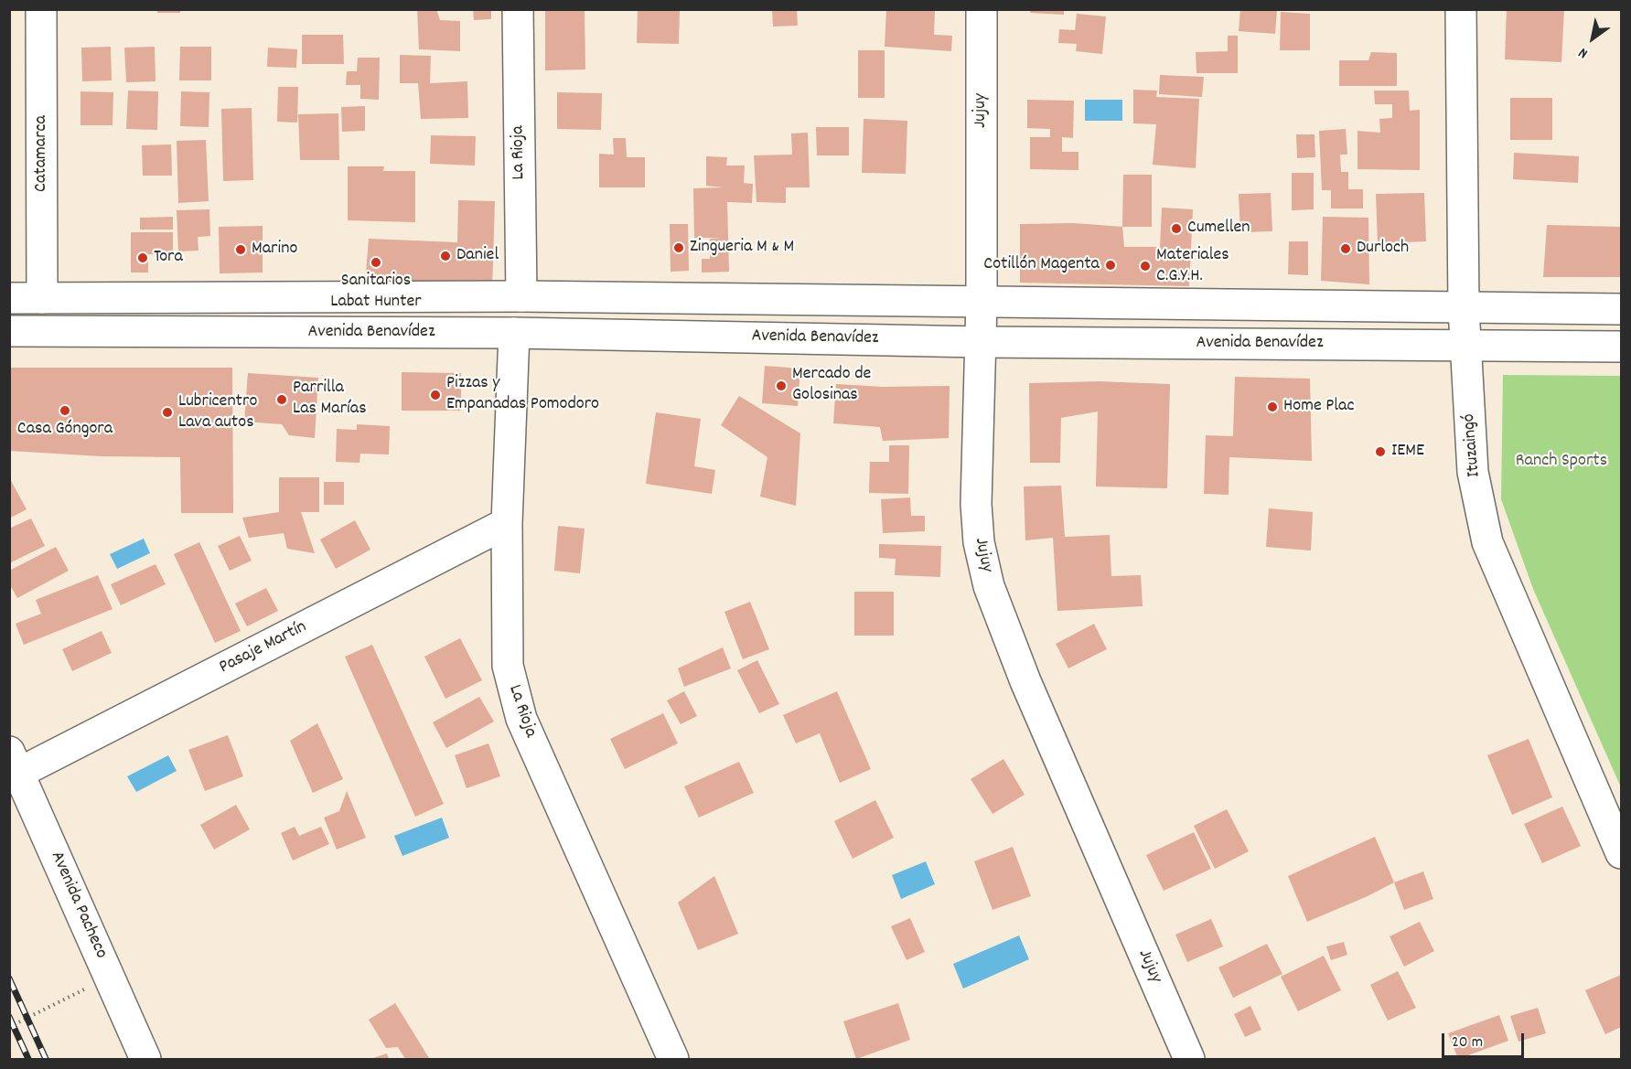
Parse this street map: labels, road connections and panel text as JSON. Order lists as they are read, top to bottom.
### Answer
{
  "streets": {
    "street": [
      "Jujuy",
      "La Rioja",
      "Catamarca",
      "Avenida Benavídez",
      "Ituzaingó",
      "Pasaje Martín",
      "Avenida Pacheco"
    ]
  },
  "crossings": [
    ["Jujuy", "Avenida Benavídez"],
    ["La Rioja", "Avenida Benavídez"],
    ["La Rioja", "Pasaje Martín"],
    ["Catamarca", "Avenida Benavídez"],
    ["Avenida Benavídez", "Ituzaingó"],
    ["Pasaje Martín", "Avenida Pacheco"]
  ],
  "parks": ["Ranch Sports"],
  "places": [
    "Cumellen",
    "Zingueria M & M",
    "Durloch",
    "Marino",
    "Daniel",
    "Tora",
    "Sanitarios Labat Hunter",
    "Cotillón Magenta",
    "Materiales C.G.Y.H.",
    "Mercado de Golosinas",
    "Pizzas y Empanadas Pomodoro",
    "Parrilla Las Marías",
    "Home Plac",
    "Casa Góngora",
    "Lubricentro Lava autos",
    "IEME"
  ],
  "scale_bar": "20 m",
  "north": "bottom left"
}
